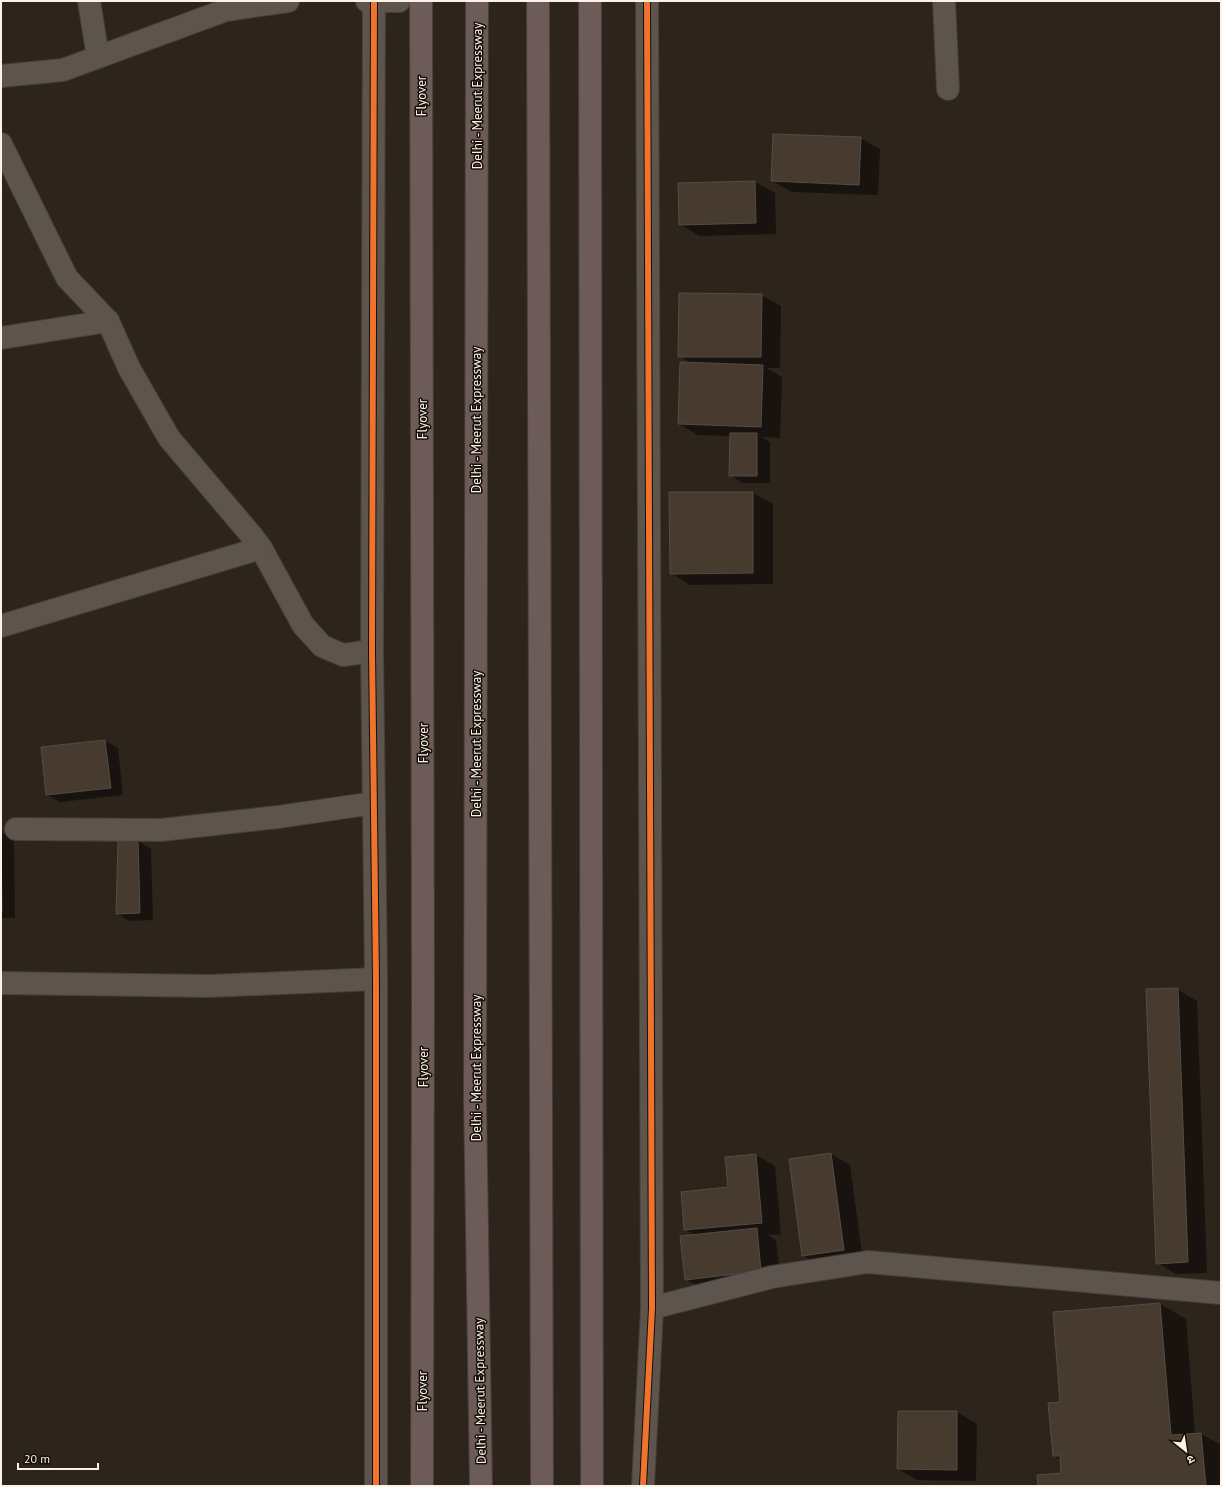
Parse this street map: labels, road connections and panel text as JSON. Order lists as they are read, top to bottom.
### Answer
{
  "streets": {
    "highway": ["Flyover", "Delhi - Meerut Expressway"]
  },
  "scale_bar": "20 m",
  "north": "bottom right"
}
